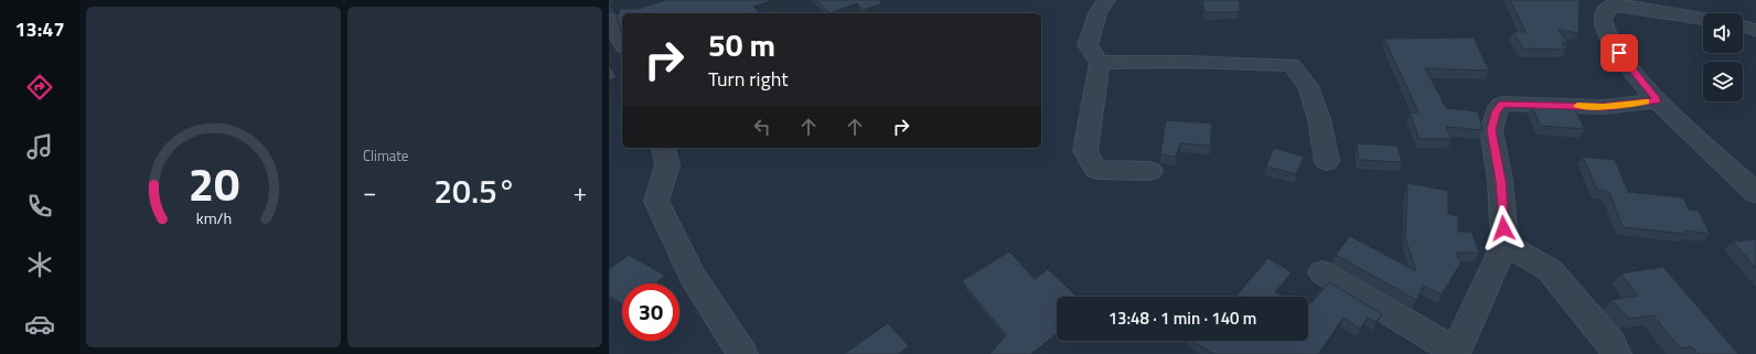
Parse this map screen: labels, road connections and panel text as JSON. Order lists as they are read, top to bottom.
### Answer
{
  "page": {
    "tabs": "13:47",
    "tile": "Climate",
    "turn": ["50 m", "Turn right"],
    "heat": ["−", "20.5°", "+"],
    "limit": "30",
    "trip": "13:48 · 1 min · 140 m",
    "gauge": ["20", "km/h"]
  }
}
